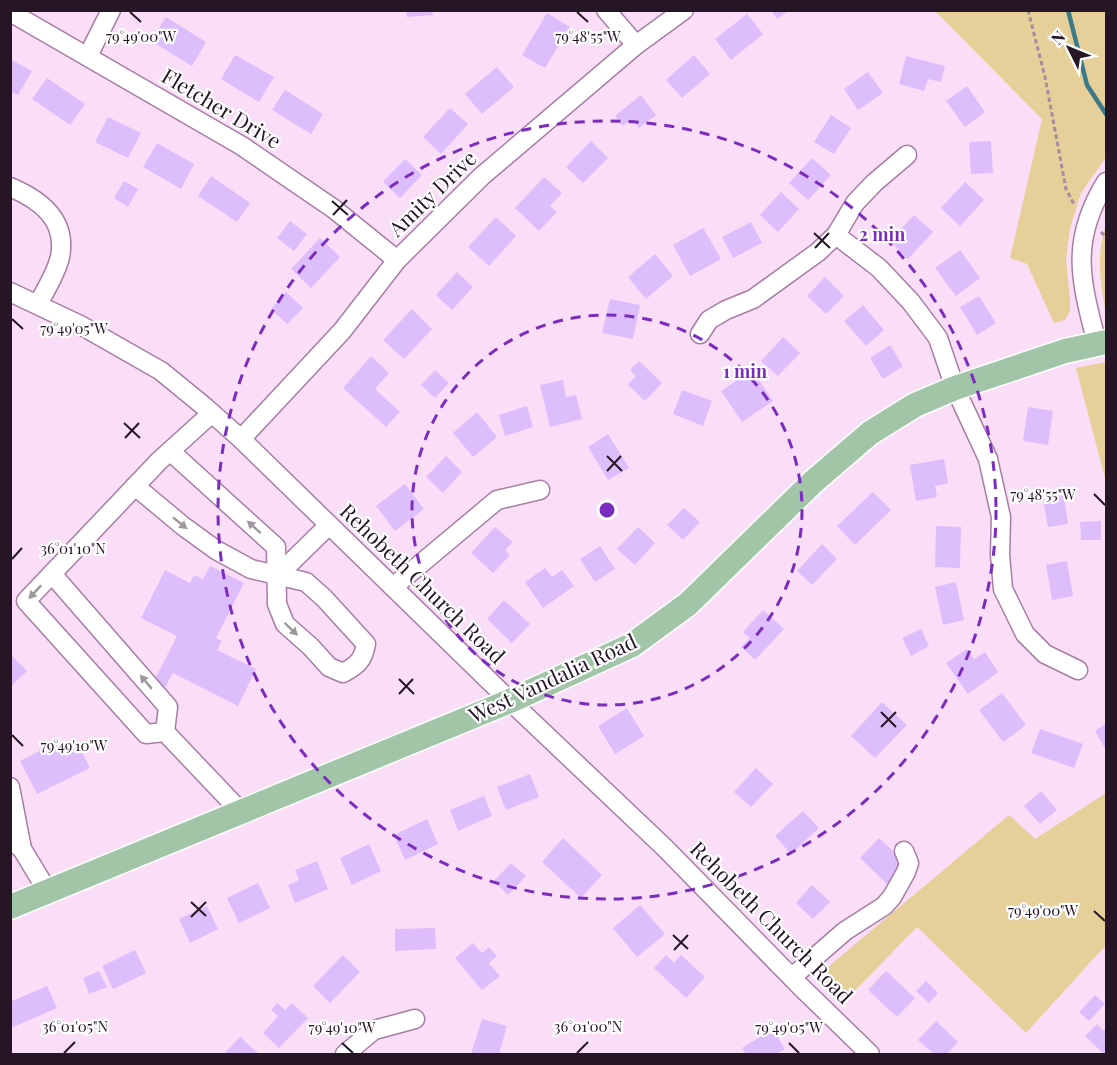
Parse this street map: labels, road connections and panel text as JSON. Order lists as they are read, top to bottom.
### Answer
{
  "streets": {
    "main road": ["West Vandalia Road"],
    "street": ["Fletcher Drive", "Amity Drive", "Rehobeth Church Road"]
  },
  "crossings": [
    ["Fletcher Drive", "Amity Drive"],
    ["Amity Drive", "Rehobeth Church Road"],
    ["Rehobeth Church Road", "West Vandalia Road"]
  ],
  "north": "top left",
  "coordinates": [
    "79°49'00\"W",
    "79°48'55\"W",
    "79°49'05\"W",
    "36°01'10\"N",
    "79°49'10\"W",
    "36°01'05\"N",
    "36°01'00\"N"
  ],
  "rings": ["2 min", "1 min"]
}
